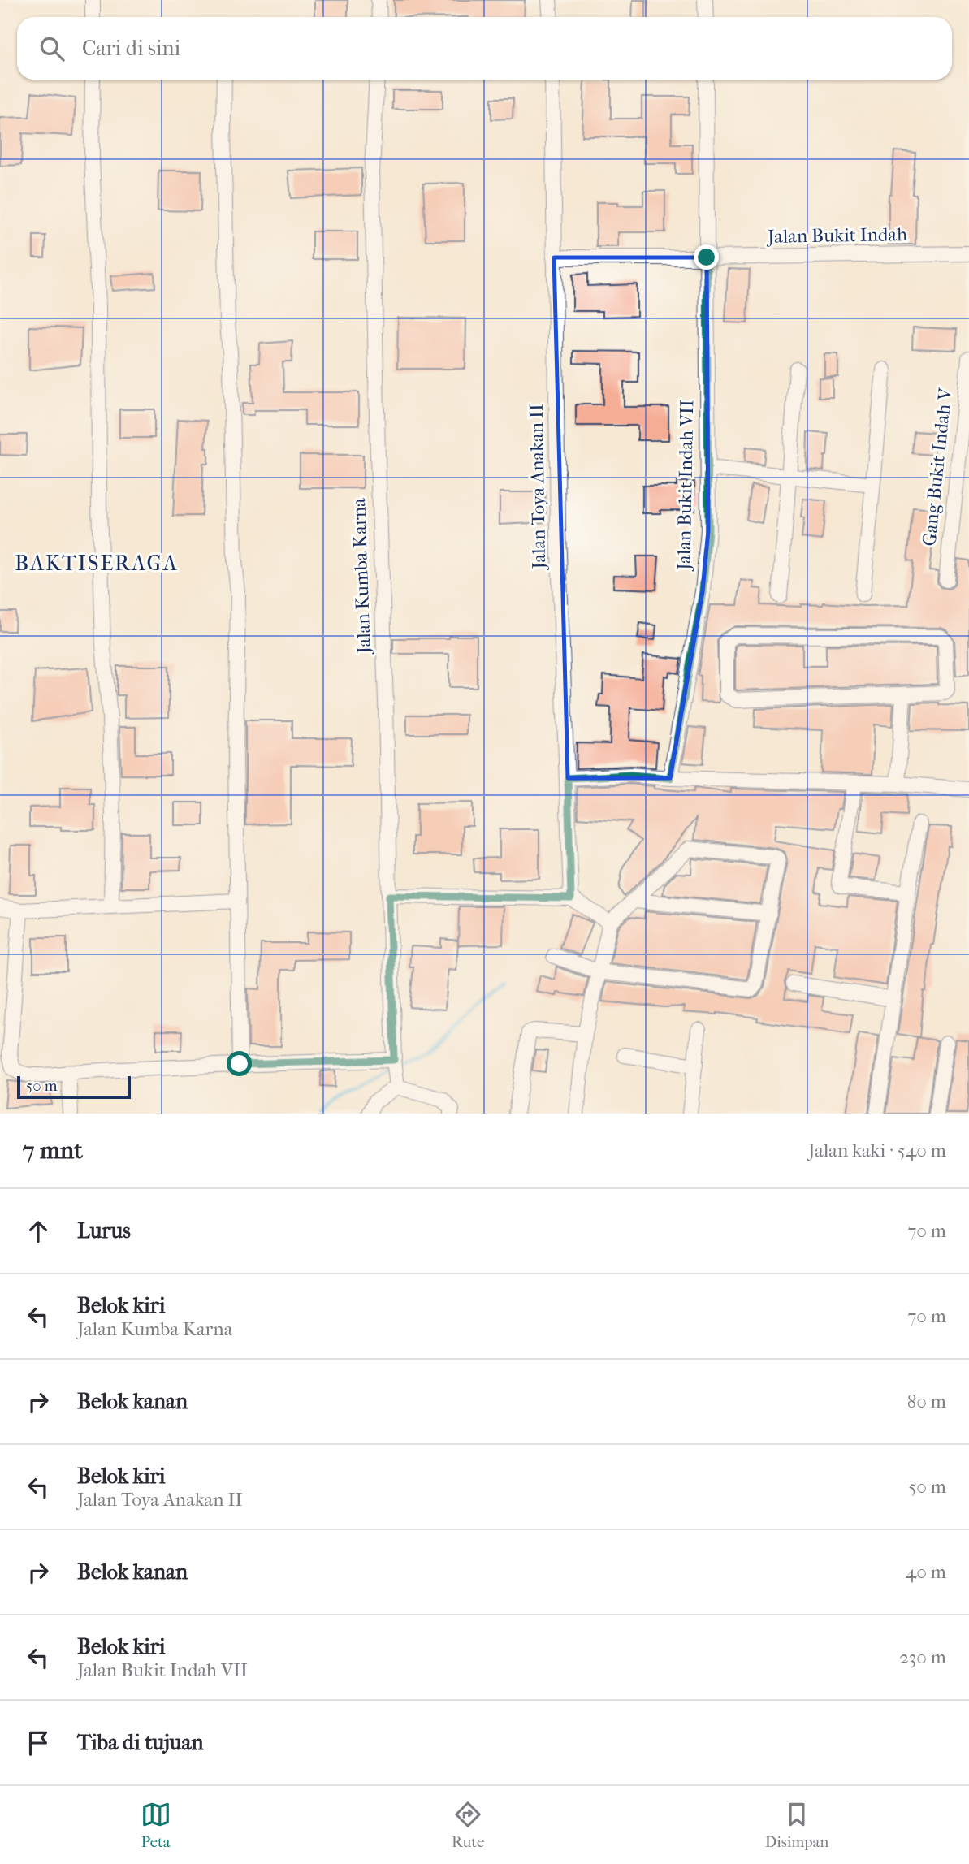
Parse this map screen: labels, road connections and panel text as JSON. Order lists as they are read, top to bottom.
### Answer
{
  "streets": {
    "street": [
      "Jalan Bukit Indah",
      "Gang Bukit Indah V",
      "Jalan Bukit Indah VII",
      "Jalan Toya Anakan II",
      "Jalan Kumba Karna"
    ]
  },
  "crossings": [
    ["Jalan Bukit Indah", "Jalan Bukit Indah VII"],
    ["Jalan Bukit Indah", "Jalan Toya Anakan II"]
  ],
  "districts": ["BAKTISERAGA"],
  "scale_bar": "50 m",
  "page": {
    "search": "Cari di sini",
    "scale": "50 m",
    "heading": ["7 mnt", "Jalan kaki · 540 m"],
    "list": [
      ["Lurus", "70 m"],
      ["Belok kiri", "Jalan Kumba Karna", "70 m"],
      ["Belok kanan", "80 m"],
      ["Belok kiri", "Jalan Toya Anakan II", "50 m"],
      ["Belok kanan", "40 m"],
      ["Belok kiri", "Jalan Bukit Indah VII", "230 m"],
      "Tiba di tujuan"
    ],
    "nav": ["Peta", "Rute", "Disimpan"]
  }
}
